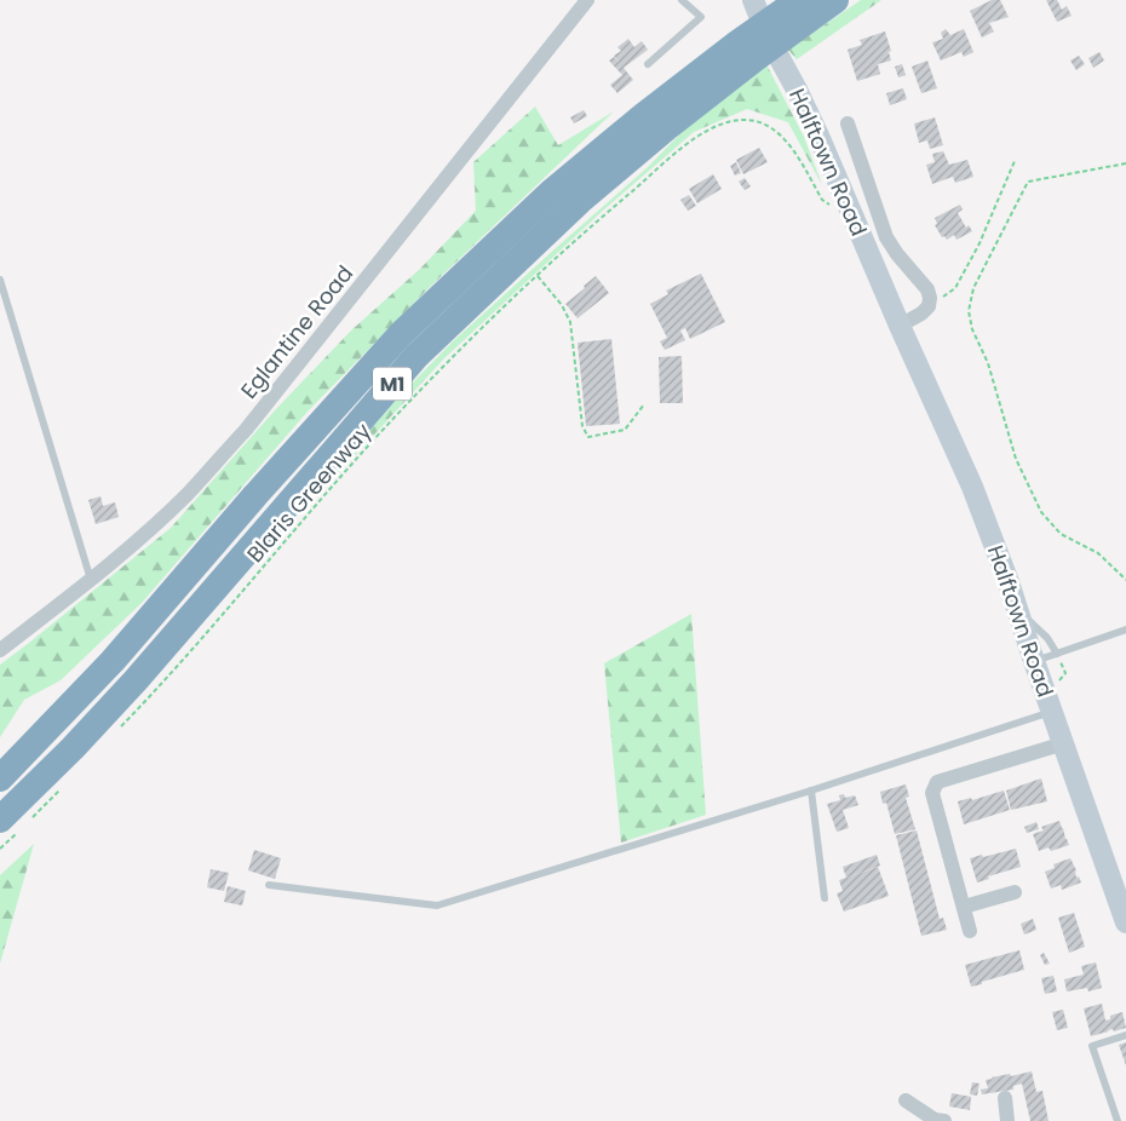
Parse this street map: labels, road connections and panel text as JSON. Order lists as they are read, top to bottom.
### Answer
{
  "streets": {
    "highway": ["M1"],
    "street": ["Halftown Road", "Eglantine Road"],
    "path": ["Blaris Greenway"]
  },
  "crossings": [
    ["Halftown Road", "Blaris Greenway"]
  ]
}
